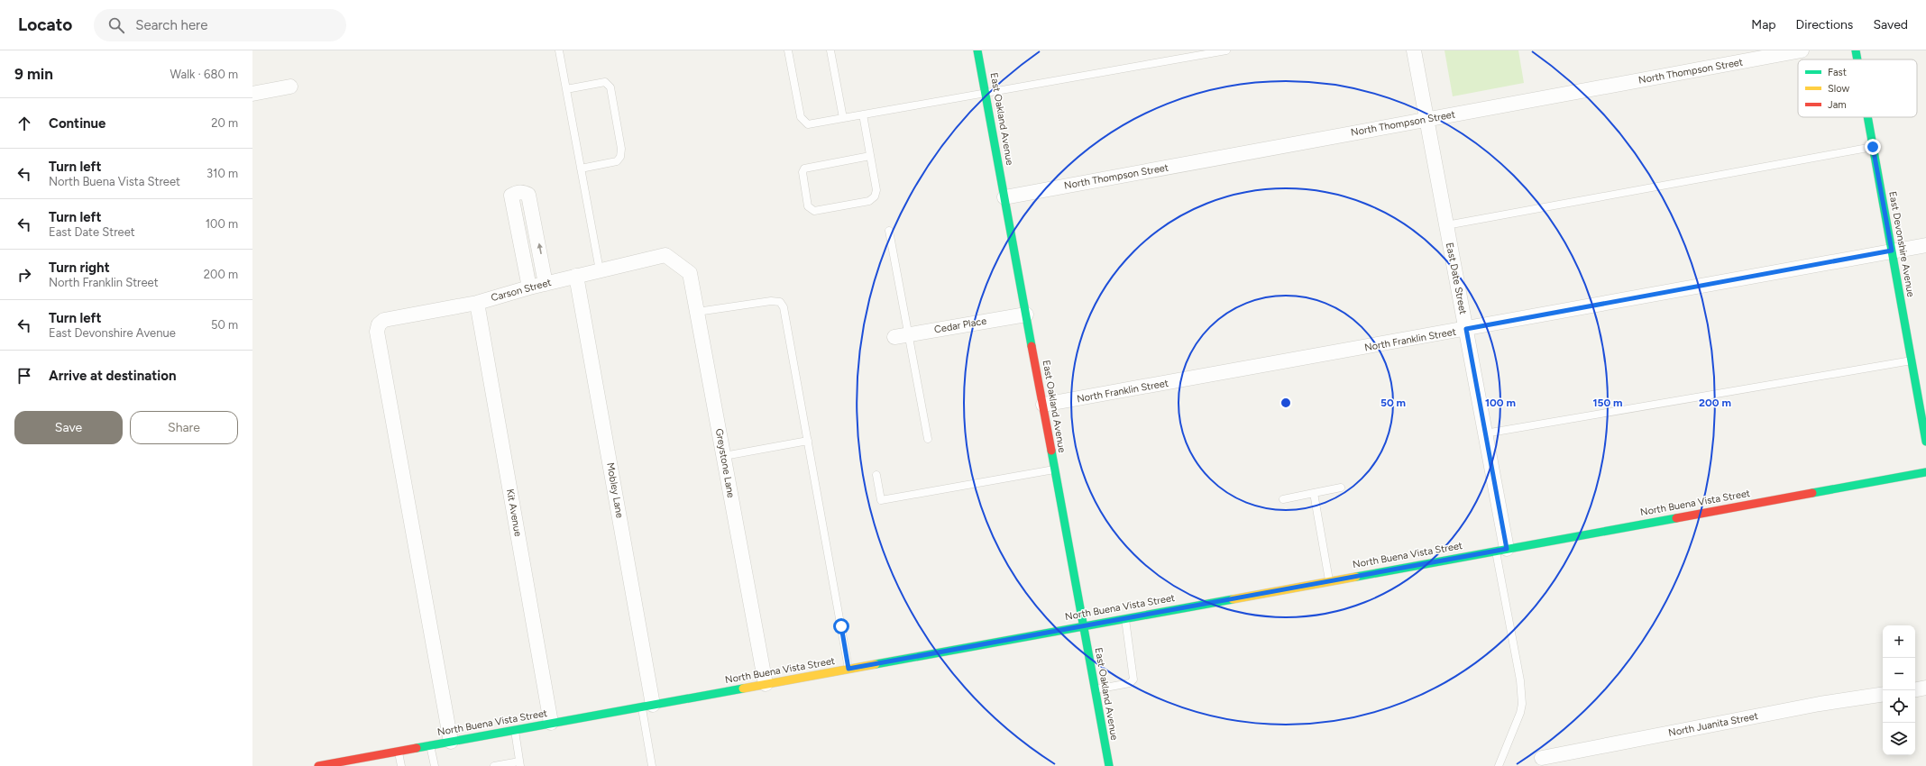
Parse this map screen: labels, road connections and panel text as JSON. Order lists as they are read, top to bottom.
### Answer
{
  "streets": {
    "street": [
      "North Thompson Street",
      "East Oakland Avenue",
      "East Devonshire Avenue",
      "East Date Street",
      "Carson Street",
      "Cedar Place",
      "North Franklin Street",
      "Greystone Lane",
      "Mobley Lane",
      "North Buena Vista Street",
      "Kit Avenue",
      "North Juanita Street"
    ]
  },
  "crossings": [
    ["North Thompson Street", "East Oakland Avenue"],
    ["North Thompson Street", "East Date Street"],
    ["East Oakland Avenue", "Cedar Place"],
    ["East Oakland Avenue", "North Franklin Street"],
    ["East Oakland Avenue", "North Buena Vista Street"],
    ["East Devonshire Avenue", "North Franklin Street"],
    ["East Date Street", "North Franklin Street"],
    ["East Date Street", "North Buena Vista Street"],
    ["Carson Street", "Greystone Lane"],
    ["Carson Street", "Mobley Lane"],
    ["Carson Street", "North Buena Vista Street"],
    ["Carson Street", "Kit Avenue"],
    ["Greystone Lane", "North Buena Vista Street"],
    ["Mobley Lane", "North Buena Vista Street"],
    ["North Buena Vista Street", "Kit Avenue"]
  ],
  "legend": ["Fast", "Slow", "Jam"],
  "page": {
    "header": "Locato",
    "search": "Search here",
    "nav": ["Map", "Directions", "Saved"],
    "heading": ["9 min", "Walk · 680 m"],
    "list": [
      ["Continue", "20 m"],
      ["Turn left", "North Buena Vista Street", "310 m"],
      ["Turn left", "East Date Street", "100 m"],
      ["Turn right", "North Franklin Street", "200 m"],
      ["Turn left", "East Devonshire Avenue", "50 m"],
      "Arrive at destination"
    ],
    "buttons": ["Save", "Share"],
    "map_buttons": ["+", "−"]
  },
  "rings": [
    "50 m",
    "100 m",
    "150 m",
    "200 m"
  ]
}
